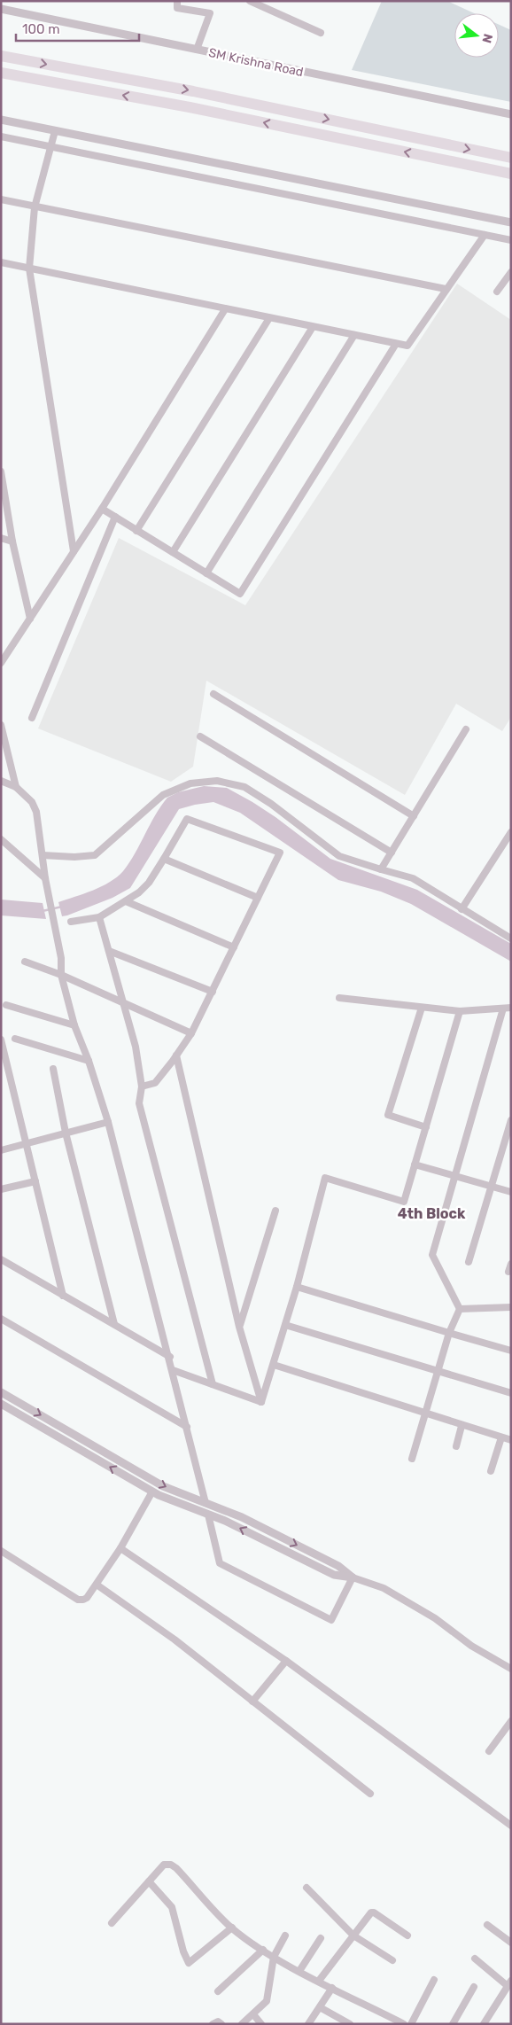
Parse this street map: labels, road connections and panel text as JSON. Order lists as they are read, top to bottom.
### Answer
{
  "streets": {
    "street": ["SM Krishna Road"]
  },
  "districts": ["4th Block"],
  "scale_bar": "100 m",
  "north": "right"
}
